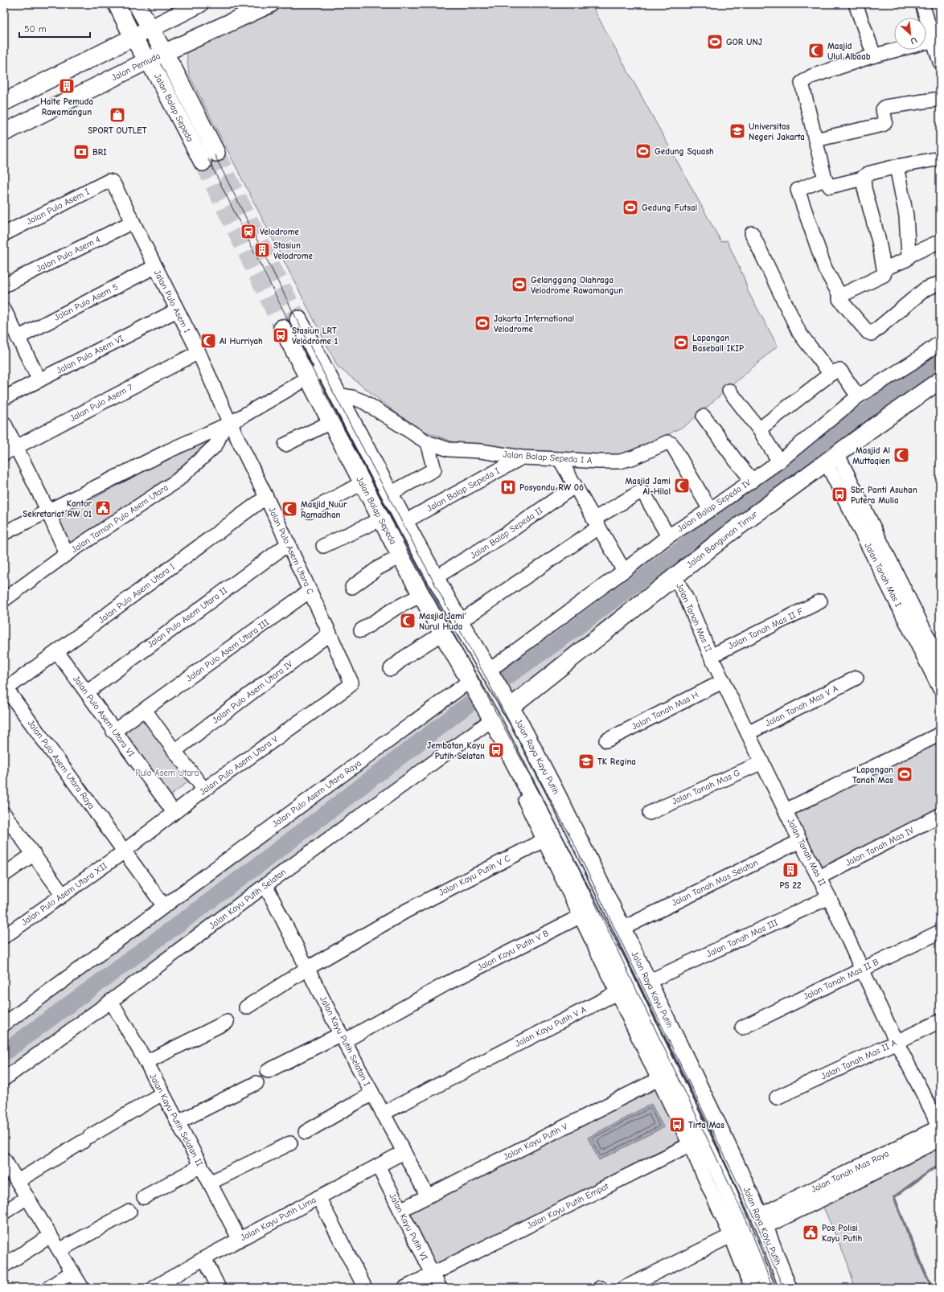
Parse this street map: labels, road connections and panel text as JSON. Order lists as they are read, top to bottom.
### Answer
{
  "streets": {
    "main road": [
      "Jalan Pemuda",
      "Jalan Balap Sepeda",
      "Jalan Bangunan Timur",
      "Jalan Raya Kayu Putih"
    ],
    "street": [
      "Jalan Pulo Asem I",
      "Jalan Pulo Asem 4",
      "Jalan Pulo Asem 1",
      "Jalan Pulo Asem 5",
      "Jalan Pulo Asem VI",
      "Jalan Pulo Asem 7",
      "Jalan Balap Sepeda I A",
      "Jalan Balap Sepeda I",
      "Jalan Balap Sepeda IV",
      "Jalan Taman Pulo Asem Utara",
      "Jalan Balap Sepeda II",
      "Jalan Pulo Asem Utara C",
      "Jalan Tanah Mas I",
      "Jalan Pulo Asem Utara I",
      "Jalan Pulo Asem Utara II",
      "Jalan Tanah Mas II",
      "Jalan Tanah Mas II F",
      "Jalan Pulo Asem Utara III",
      "Jalan Pulo Asem Utara IV",
      "Jalan Tanah Mas V A",
      "Jalan Tanah Mas H",
      "Jalan Pulo Asem Utara VI",
      "Jalan Pulo Asem Utara Raya",
      "Jalan Pulo Asem Utara V",
      "Jalan Tanah Mas G",
      "Jalan Tanah Mas IV",
      "Jalan Kayu Putih V C",
      "Jalan Tanah Mas Selatan",
      "Jalan Pulo Asem Utara XII",
      "Jalan Kayu Putih Selatan",
      "Jalan Tanah Mas III",
      "Jalan Kayu Putih V B",
      "Jalan Tanah Mas II B",
      "Jalan Kayu Putih V A",
      "Jalan Kayu Putih Selatan I",
      "Jalan Tanah Mas II A",
      "Jalan Kayu Putih Selatan II",
      "Jalan Kayu Putih V",
      "Jalan Tanah Mas Raya",
      "Jalan Kayu Putih Empat",
      "Jalan Kayu Putih Lima",
      "Jalan Kayu Putih VI"
    ]
  },
  "crossings": [
    ["Jalan Pemuda", "Jalan Balap Sepeda"],
    ["Jalan Balap Sepeda", "Jalan Raya Kayu Putih"],
    ["Jalan Balap Sepeda", "Jalan Pulo Asem Utara Raya"],
    ["Jalan Balap Sepeda", "Jalan Kayu Putih Selatan"],
    ["Jalan Pulo Asem I", "Jalan Pulo Asem 1"],
    ["Jalan Pulo Asem 4", "Jalan Pulo Asem 1"],
    ["Jalan Pulo Asem 1", "Jalan Pulo Asem 5"],
    ["Jalan Pulo Asem 1", "Jalan Pulo Asem VI"],
    ["Jalan Pulo Asem 1", "Jalan Pulo Asem 7"],
    ["Jalan Pulo Asem 1", "Jalan Taman Pulo Asem Utara"],
    ["Jalan Pulo Asem 1", "Jalan Pulo Asem Utara C"],
    ["Jalan Balap Sepeda I A", "Jalan Balap Sepeda I"],
    ["Jalan Balap Sepeda I A", "Jalan Balap Sepeda IV"],
    ["Jalan Balap Sepeda IV", "Jalan Raya Kayu Putih"],
    ["Jalan Taman Pulo Asem Utara", "Jalan Pulo Asem Utara C"],
    ["Jalan Bangunan Timur", "Jalan Tanah Mas I"],
    ["Jalan Bangunan Timur", "Jalan Tanah Mas II"],
    ["Jalan Bangunan Timur", "Jalan Raya Kayu Putih"],
    ["Jalan Pulo Asem Utara C", "Jalan Pulo Asem Utara I"],
    ["Jalan Pulo Asem Utara C", "Jalan Pulo Asem Utara II"],
    ["Jalan Pulo Asem Utara C", "Jalan Pulo Asem Utara III"],
    ["Jalan Pulo Asem Utara C", "Jalan Pulo Asem Utara IV"],
    ["Jalan Pulo Asem Utara C", "Jalan Pulo Asem Utara V"],
    ["Jalan Pulo Asem Utara I", "Jalan Pulo Asem Utara VI"],
    ["Jalan Pulo Asem Utara I", "Jalan Pulo Asem Utara Raya"],
    ["Jalan Pulo Asem Utara II", "Jalan Pulo Asem Utara VI"],
    ["Jalan Tanah Mas II", "Jalan Tanah Mas II F"],
    ["Jalan Tanah Mas II", "Jalan Tanah Mas V A"],
    ["Jalan Tanah Mas II", "Jalan Tanah Mas H"],
    ["Jalan Tanah Mas II", "Jalan Tanah Mas G"],
    ["Jalan Tanah Mas II", "Jalan Tanah Mas IV"],
    ["Jalan Tanah Mas II", "Jalan Tanah Mas Selatan"],
    ["Jalan Tanah Mas II", "Jalan Tanah Mas III"],
    ["Jalan Tanah Mas II", "Jalan Tanah Mas II B"],
    ["Jalan Tanah Mas II", "Jalan Tanah Mas II A"],
    ["Jalan Tanah Mas II", "Jalan Tanah Mas Raya"],
    ["Jalan Pulo Asem Utara III", "Jalan Pulo Asem Utara VI"],
    ["Jalan Pulo Asem Utara VI", "Jalan Pulo Asem Utara V"],
    ["Jalan Raya Kayu Putih", "Jalan Kayu Putih V C"],
    ["Jalan Raya Kayu Putih", "Jalan Kayu Putih Selatan"],
    ["Jalan Raya Kayu Putih", "Jalan Kayu Putih V B"],
    ["Jalan Raya Kayu Putih", "Jalan Kayu Putih V A"],
    ["Jalan Raya Kayu Putih", "Jalan Kayu Putih V"],
    ["Jalan Raya Kayu Putih", "Jalan Tanah Mas Raya"],
    ["Jalan Raya Kayu Putih", "Jalan Kayu Putih Empat"],
    ["Jalan Pulo Asem Utara Raya", "Jalan Pulo Asem Utara V"],
    ["Jalan Pulo Asem Utara Raya", "Jalan Pulo Asem Utara XII"],
    ["Jalan Pulo Asem Utara V", "Jalan Pulo Asem Utara XII"],
    ["Jalan Kayu Putih V C", "Jalan Kayu Putih Selatan I"],
    ["Jalan Kayu Putih Selatan", "Jalan Kayu Putih Selatan I"],
    ["Jalan Kayu Putih Selatan", "Jalan Kayu Putih Selatan II"],
    ["Jalan Kayu Putih V B", "Jalan Kayu Putih Selatan I"],
    ["Jalan Kayu Putih V A", "Jalan Kayu Putih Selatan I"],
    ["Jalan Kayu Putih Selatan I", "Jalan Kayu Putih V"],
    ["Jalan Kayu Putih Selatan I", "Jalan Kayu Putih Lima"],
    ["Jalan Kayu Putih Selatan II", "Jalan Kayu Putih Lima"],
    ["Jalan Kayu Putih V", "Jalan Kayu Putih VI"],
    ["Jalan Kayu Putih Empat", "Jalan Kayu Putih VI"],
    ["Jalan Kayu Putih Lima", "Jalan Kayu Putih VI"]
  ],
  "parks": ["Pulo Asem Utara"],
  "places": {
    "sports": [
      "GOR UNJ",
      "Gedung Squash",
      "Gedung Futsal",
      "Gelanggang Olahraga Velodrome Rawamangun",
      "Jakarta International Velodrome",
      "Lapangan Baseball IKIP",
      "Lapangan Tanah Mas"
    ],
    "mosque": [
      "Masjid Ulul Albaab",
      "Al Hurriyah",
      "Masjid Al Muttaqien",
      "Masjid Jami Al-Hilal",
      "Masjid Nuur Ramadhan",
      "Masjid Jami' Nurul Huda"
    ],
    "building": ["Halte Pemuda Rawamangun", "Stasiun Velodrome", "PS 22"],
    "shop": ["SPORT OUTLET"],
    "school or university": ["Universitas Negeri Jakarta", "TK Regina"],
    "bank": ["BRI"],
    "station": ["Velodrome"],
    "bus stop": [
      "Stasiun LRT Velodrome 1",
      "Sbr. Panti Asuhan Putera Mulia",
      "Jembatan Kayu Putih Selatan",
      "Tirta Mas"
    ],
    "hospital": ["Posyandu RW 06"],
    "public building": ["Kantor Sekretariat RW 01", "Pos Polisi Kayu Putih"]
  },
  "scale_bar": "50 m",
  "north": "bottom right"
}
